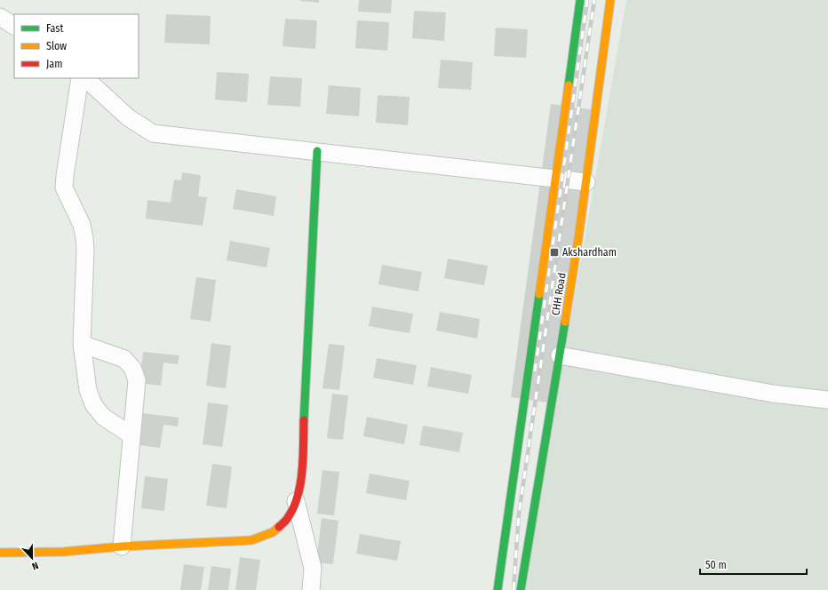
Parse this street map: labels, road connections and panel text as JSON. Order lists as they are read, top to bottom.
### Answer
{
  "streets": {
    "street": ["CHH Road"]
  },
  "places": {
    "transit": ["Akshardham"]
  },
  "legend": ["Fast", "Slow", "Jam"],
  "scale_bar": "50 m",
  "north": "bottom"
}
